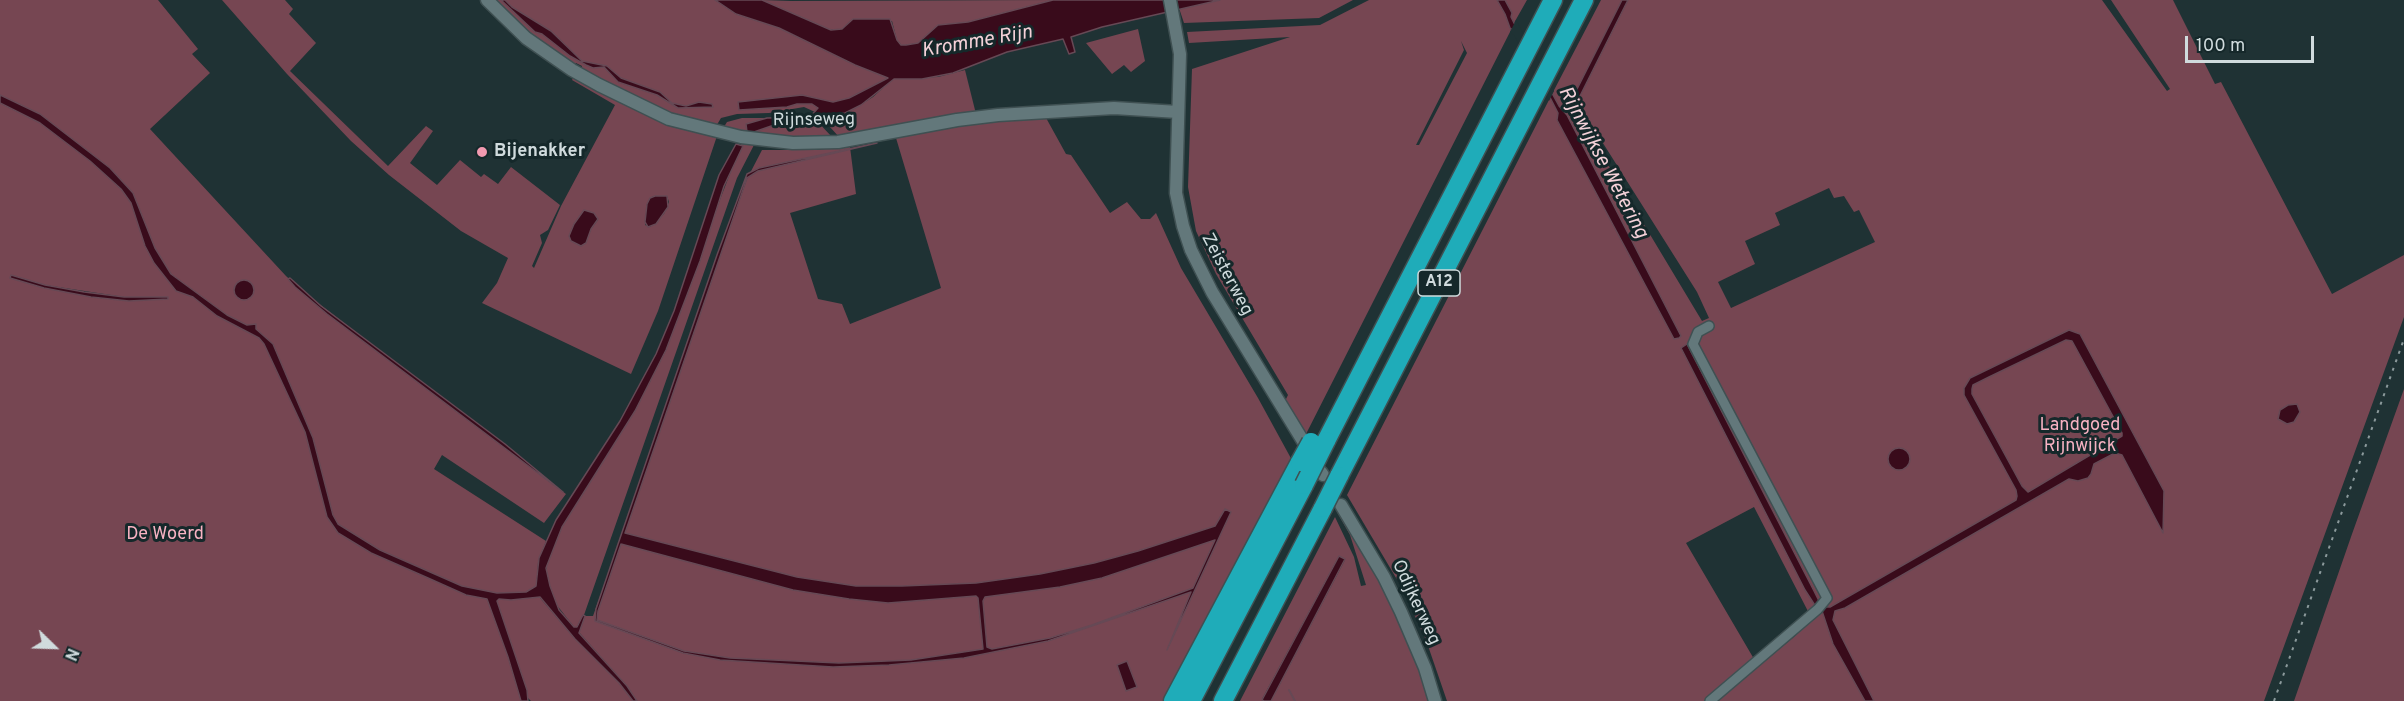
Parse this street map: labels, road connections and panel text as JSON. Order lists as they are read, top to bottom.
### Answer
{
  "streets": {
    "highway": ["A12"],
    "street": ["Rijnseweg", "Zeisterweg", "Odijkerweg"]
  },
  "crossings": [
    ["Rijnseweg", "Zeisterweg"],
    ["Zeisterweg", "A12"],
    ["A12", "Odijkerweg"]
  ],
  "water": ["Kromme Rijn", "Rijnwijkse Wetering"],
  "parks": ["Landgoed Rijnwijck", "De Woerd"],
  "places": ["Bijenakker"],
  "scale_bar": "100 m",
  "north": "bottom right"
}
